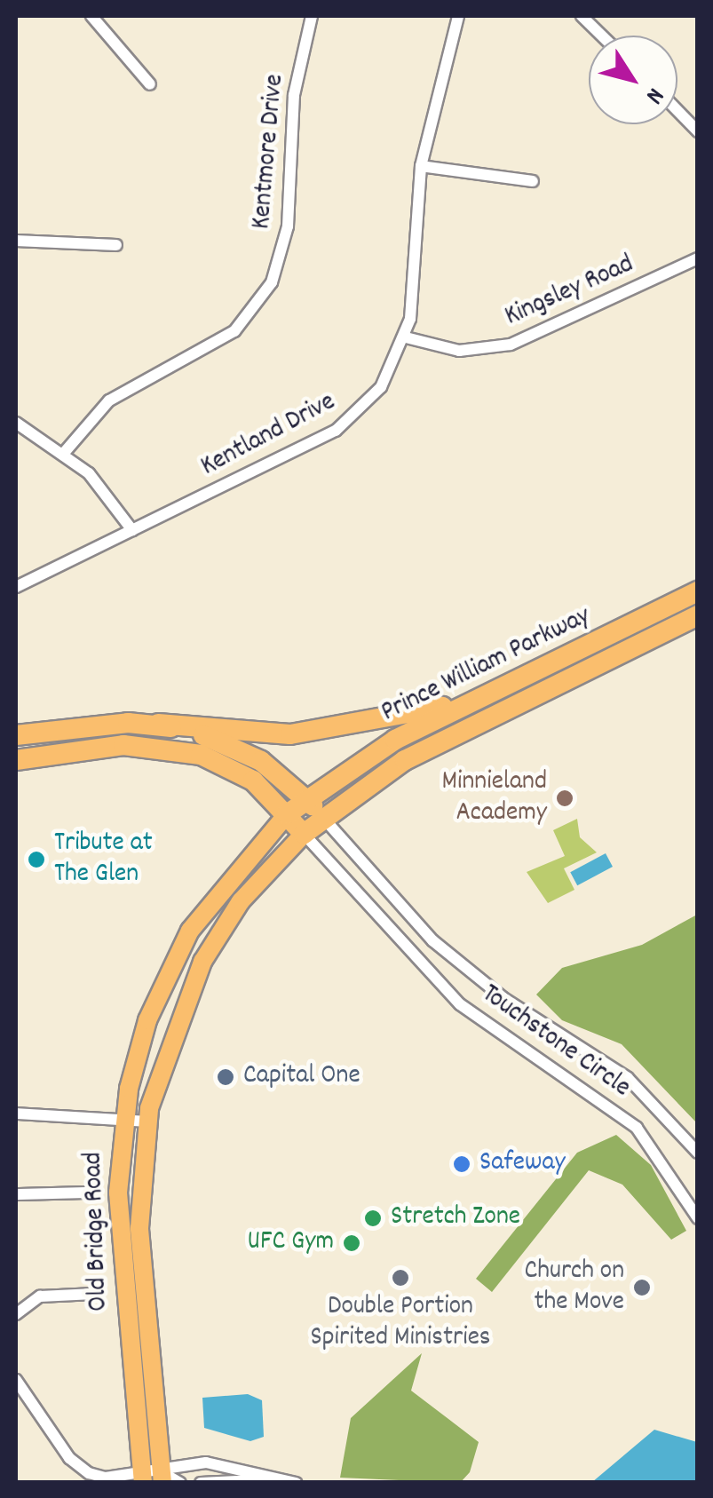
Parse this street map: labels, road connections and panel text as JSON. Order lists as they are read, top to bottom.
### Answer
{
  "streets": {
    "highway": ["Prince William Parkway"],
    "main road": ["Old Bridge Road"],
    "street": [
      "Kentmore Drive",
      "Kingsley Road",
      "Kentland Drive",
      "Touchstone Circle"
    ]
  },
  "crossings": [
    ["Kingsley Road", "Kentland Drive"],
    ["Prince William Parkway", "Touchstone Circle"],
    ["Prince William Parkway", "Old Bridge Road"],
    ["Touchstone Circle", "Old Bridge Road"]
  ],
  "places": [
    "Minnieland Academy",
    "Tribute at The Glen",
    "Capital One",
    "Safeway",
    "Stretch Zone",
    "UFC Gym",
    "Double Portion Spirited Ministries",
    "Church on the Move"
  ],
  "north": "bottom right"
}
